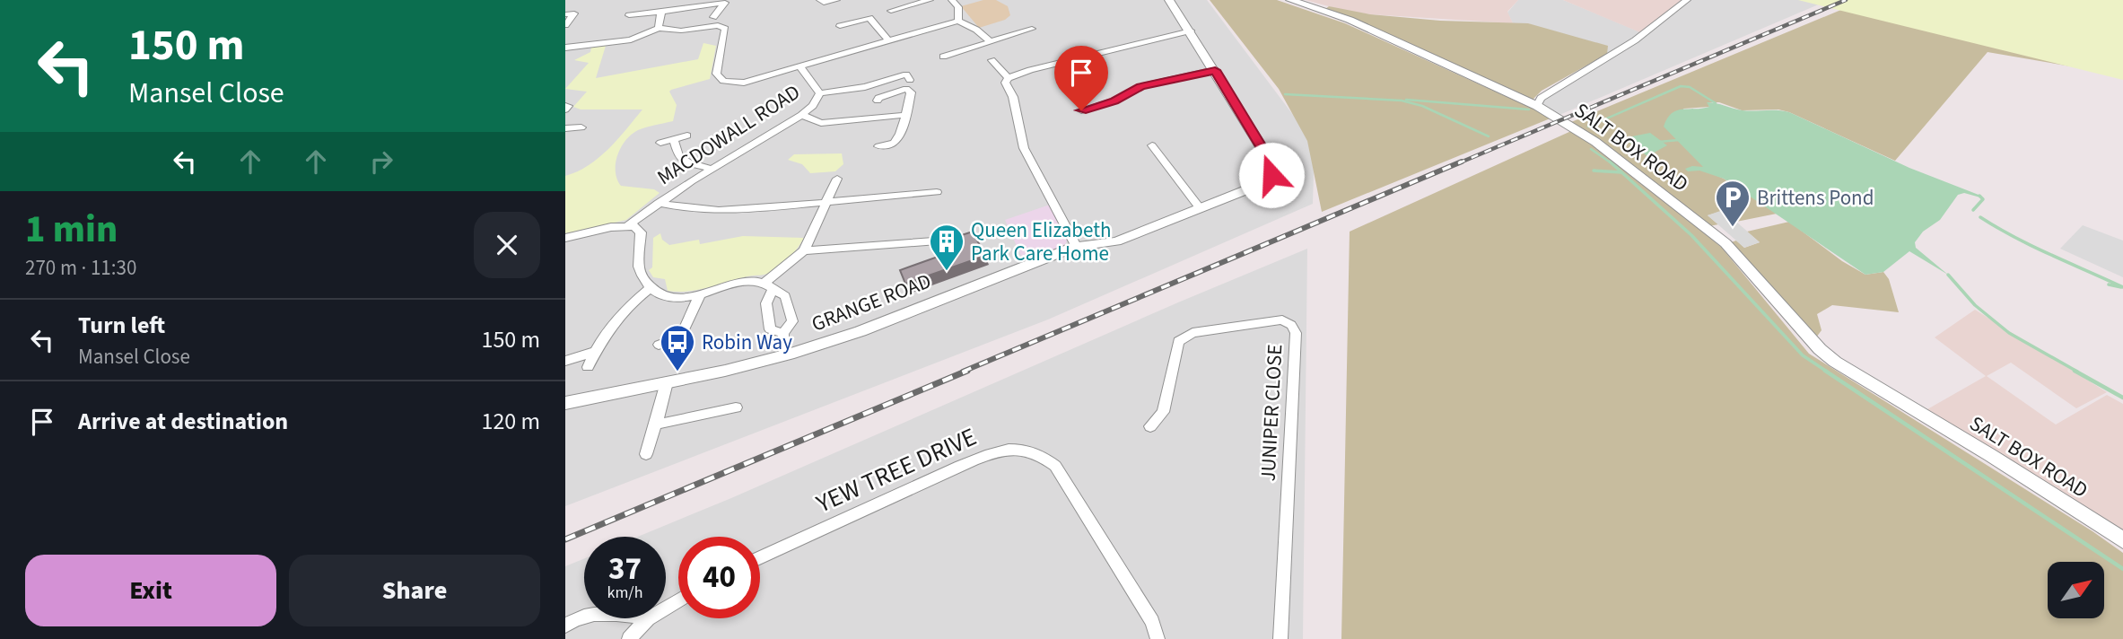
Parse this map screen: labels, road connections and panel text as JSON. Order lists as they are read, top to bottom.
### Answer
{
  "streets": {
    "street": [
      "MACDOWALL ROAD",
      "SALT BOX ROAD",
      "GRANGE ROAD",
      "JUNIPER CLOSE",
      "YEW TREE DRIVE"
    ]
  },
  "places": {
    "parking": ["Brittens Pond"],
    "building": ["Queen Elizabeth Park Care Home"],
    "bus stop": ["Robin Way"]
  },
  "north": "top right",
  "page": {
    "turn": ["150 m", "Mansel Close"],
    "heading": ["1 min", "270 m · 11:30"],
    "list": [
      {
        "name": "Turn left",
        "note": "Mansel Close",
        "value": "150 m"
      },
      {
        "name": "Arrive at destination",
        "value": "120 m"
      }
    ],
    "speed": "37 km/h",
    "limit": "40",
    "buttons": ["Exit", "Share"]
  }
}
